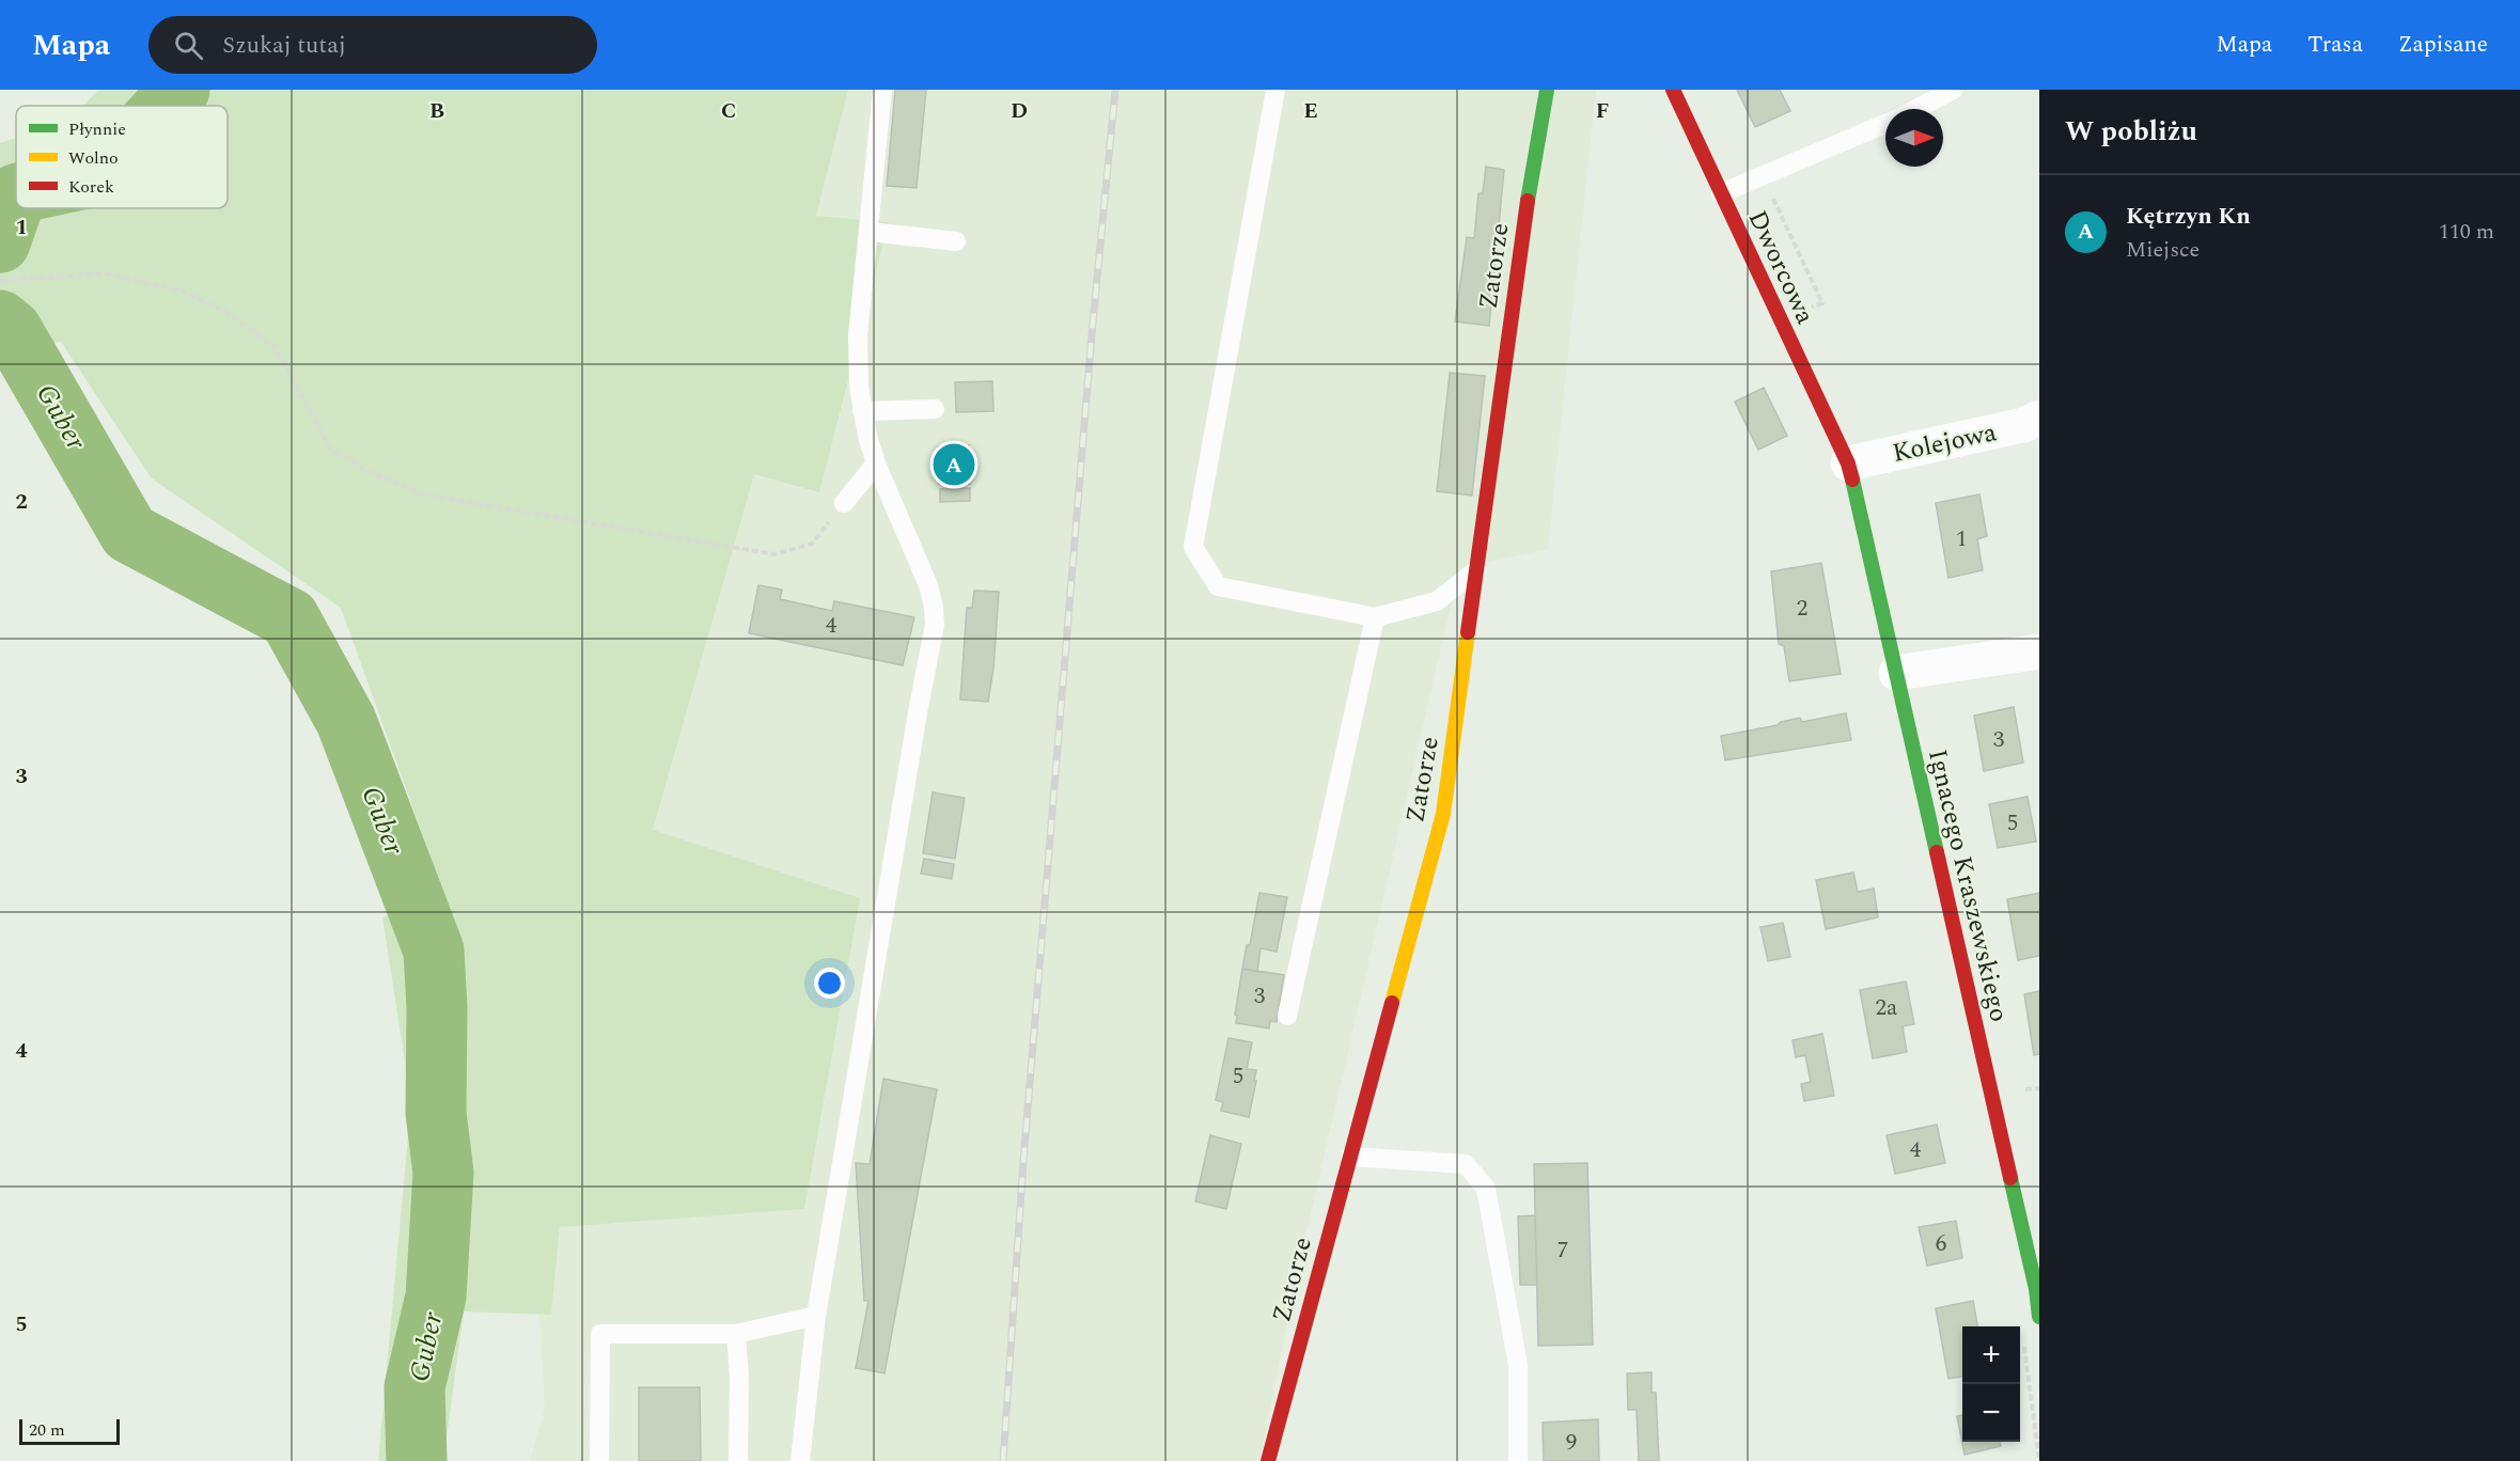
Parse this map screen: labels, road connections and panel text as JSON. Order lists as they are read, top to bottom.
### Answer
{
  "streets": {
    "street": [
      "Zatorze",
      "Dworcowa",
      "Kolejowa",
      "Ignacego Kraszewskiego"
    ]
  },
  "crossings": [
    ["Dworcowa", "Kolejowa"],
    ["Dworcowa", "Ignacego Kraszewskiego"],
    ["Kolejowa", "Ignacego Kraszewskiego"]
  ],
  "water": ["Guber"],
  "house_numbers": [
    "1",
    "2",
    "4",
    "3",
    "5",
    "3",
    "2a",
    "5",
    "4",
    "6",
    "7",
    "9"
  ],
  "legend": ["Płynnie", "Wolno", "Korek"],
  "scale_bar": "20 m",
  "north": "right",
  "page": {
    "header": "Mapa",
    "search": "Szukaj tutaj",
    "nav": ["Mapa", "Trasa", "Zapisane"],
    "heading": "W pobliżu",
    "list": [
      {
        "mark": "A",
        "name": "Kętrzyn Kn",
        "note": "Miejsce",
        "value": "110 m"
      }
    ],
    "pins": "A",
    "map_buttons": ["+", "−"],
    "scale": "20 m"
  },
  "grid": {
    "columns": [
      "B",
      "C",
      "D",
      "E",
      "F"
    ],
    "rows": [
      "1",
      "2",
      "3",
      "4",
      "5"
    ]
  }
}
